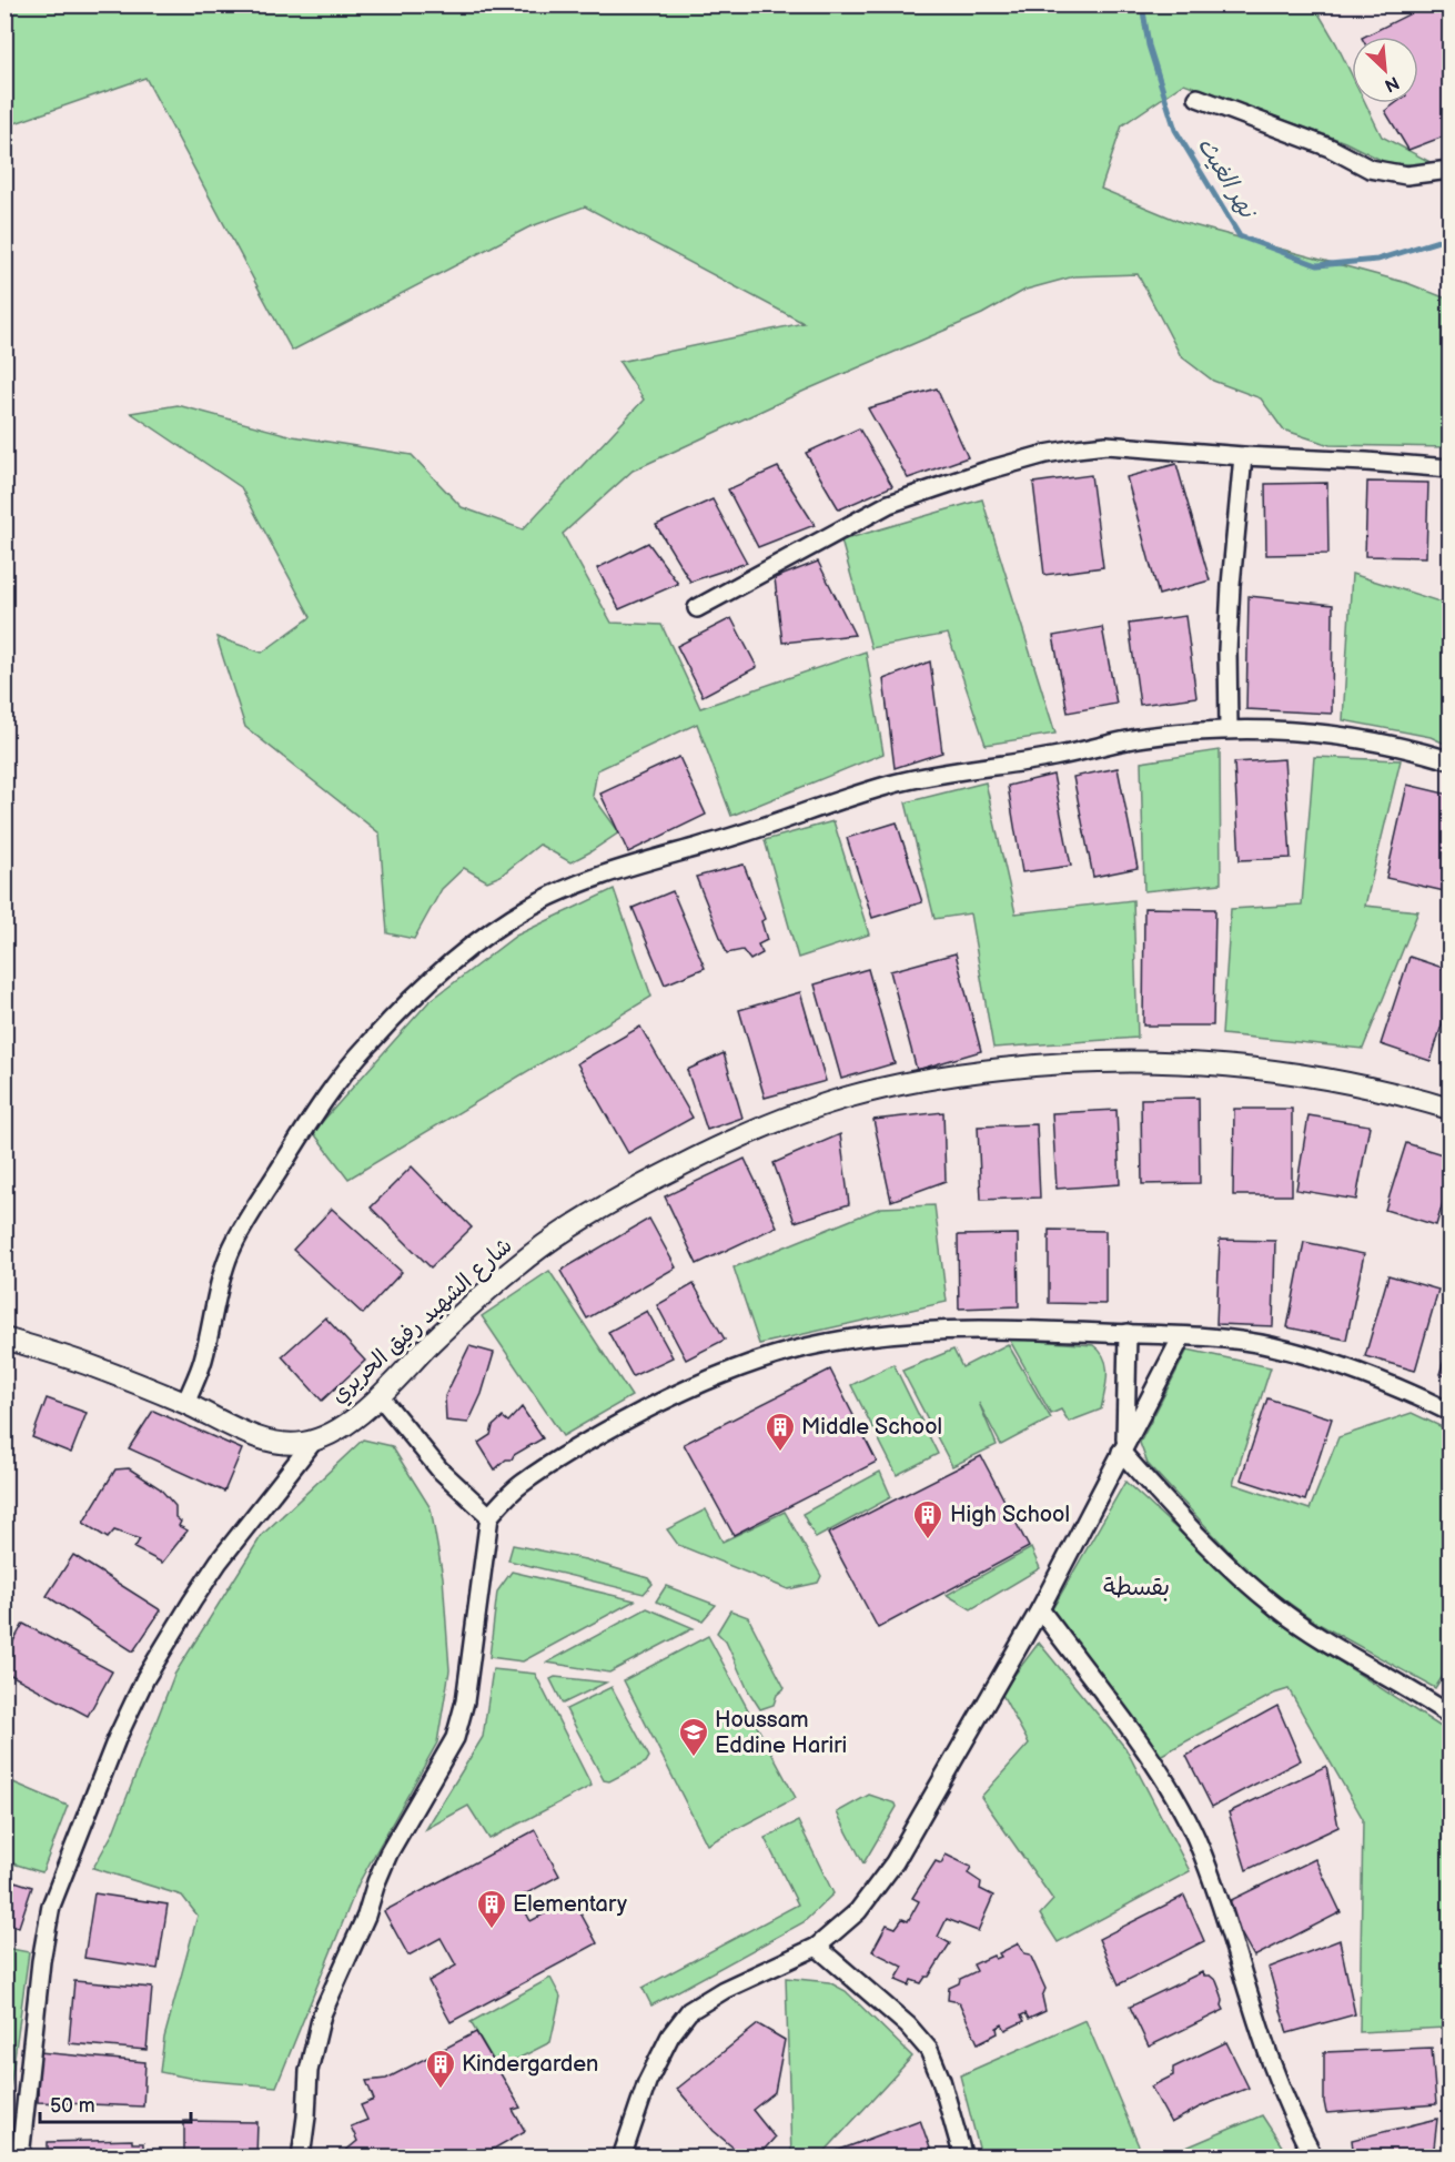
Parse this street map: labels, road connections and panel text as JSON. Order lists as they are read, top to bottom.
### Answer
{
  "streets": {
    "street": ["شارع الشهيد رفيق الحريري"]
  },
  "districts": ["بقسطة"],
  "water": ["نهر الغيث"],
  "places": {
    "building": [
      "Middle School",
      "High School",
      "Elementary",
      "Kindergarden"
    ],
    "school or university": ["Houssam Eddine Hariri"]
  },
  "scale_bar": "50 m",
  "north": "bottom right"
}
